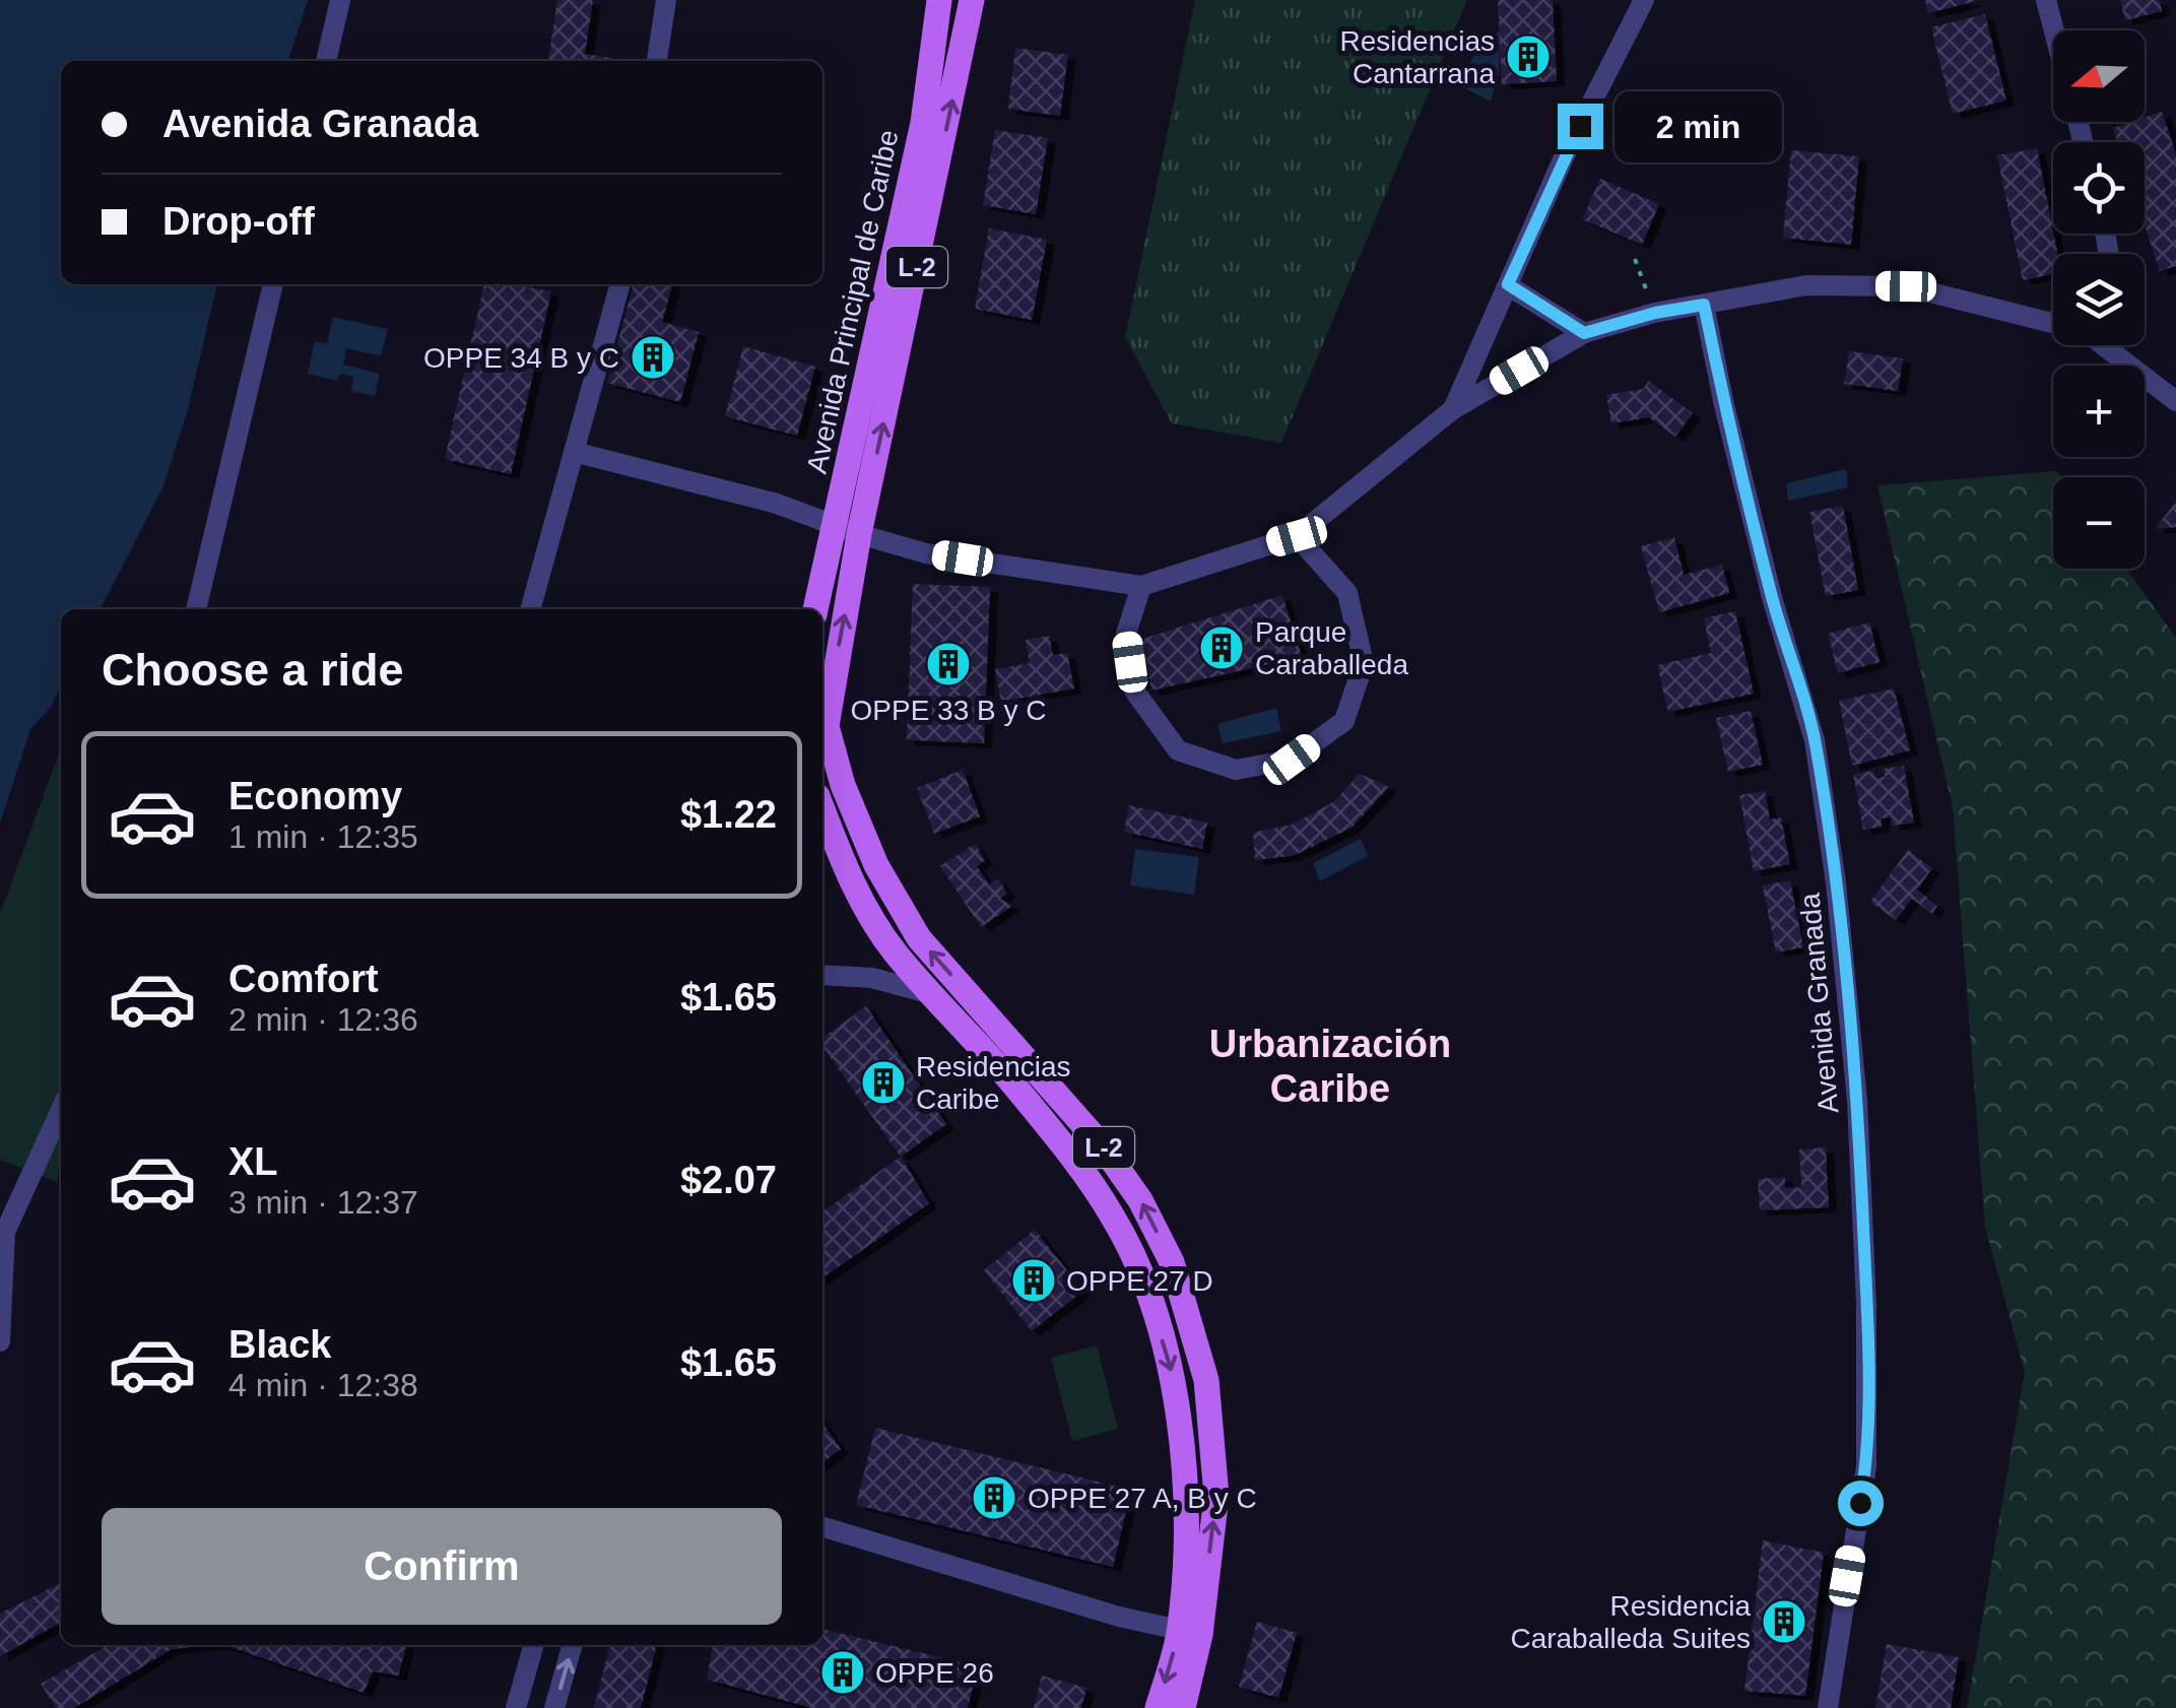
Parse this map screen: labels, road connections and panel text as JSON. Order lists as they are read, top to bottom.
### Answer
{
  "streets": {
    "main road": ["L-2", "Avenida Principal de Caribe"],
    "street": ["Avenida Granada"]
  },
  "districts": ["Urbanización Caribe"],
  "places": {
    "building": [
      "Residencias Cantarrana",
      "OPPE 34 B y C",
      "Parque Caraballeda",
      "OPPE 33 B y C",
      "Residencias Caribe",
      "OPPE 27 D",
      "OPPE 27 A, B y C",
      "Residencia Caraballeda Suites",
      "OPPE 26"
    ]
  },
  "north": "left",
  "page": {
    "map_buttons": ["+", "−"],
    "banner": ["Avenida Granada", "Drop-off"],
    "bubble": "2 min",
    "heading": "Choose a ride",
    "list": [
      {
        "name": "Economy",
        "note": "1 min · 12:35",
        "value": "$1.22"
      },
      {
        "name": "Comfort",
        "note": "2 min · 12:36",
        "value": "$1.65"
      },
      {
        "name": "XL",
        "note": "3 min · 12:37",
        "value": "$2.07"
      },
      {
        "name": "Black",
        "note": "4 min · 12:38",
        "value": "$1.65"
      }
    ],
    "buttons": "Confirm"
  }
}
